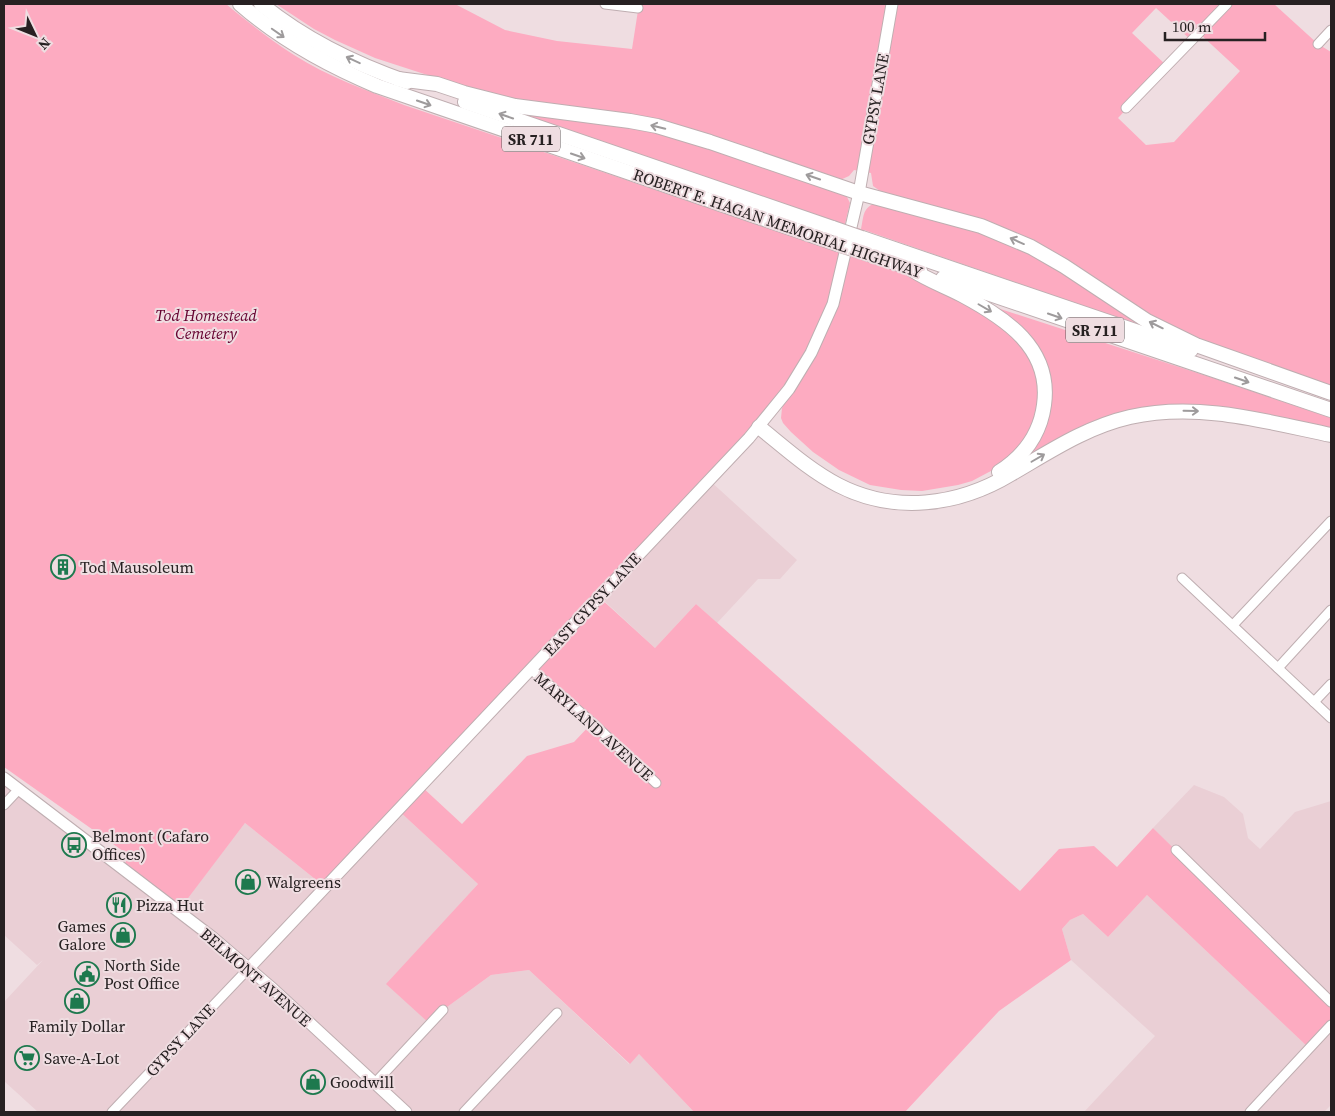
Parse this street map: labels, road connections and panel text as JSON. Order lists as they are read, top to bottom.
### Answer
{
  "streets": {
    "highway": ["SR 711", "ROBERT E. HAGAN MEMORIAL HIGHWAY"],
    "main road": ["GYPSY LANE", "EAST GYPSY LANE", "BELMONT AVENUE"],
    "street": ["MARYLAND AVENUE"]
  },
  "crossings": [
    ["GYPSY LANE", "EAST GYPSY LANE"],
    ["GYPSY LANE", "BELMONT AVENUE"],
    ["EAST GYPSY LANE", "MARYLAND AVENUE"],
    ["EAST GYPSY LANE", "BELMONT AVENUE"]
  ],
  "parks": ["Tod Homestead Cemetery"],
  "places": {
    "building": ["Tod Mausoleum"],
    "bus stop": ["Belmont (Cafaro Offices)"],
    "shop": [
      "Walgreens",
      "Games Galore",
      "Family Dollar",
      "Goodwill"
    ],
    "restaurant": ["Pizza Hut"],
    "public building": ["North Side Post Office"],
    "supermarket": ["Save-A-Lot"]
  },
  "scale_bar": "100 m",
  "north": "bottom right"
}
